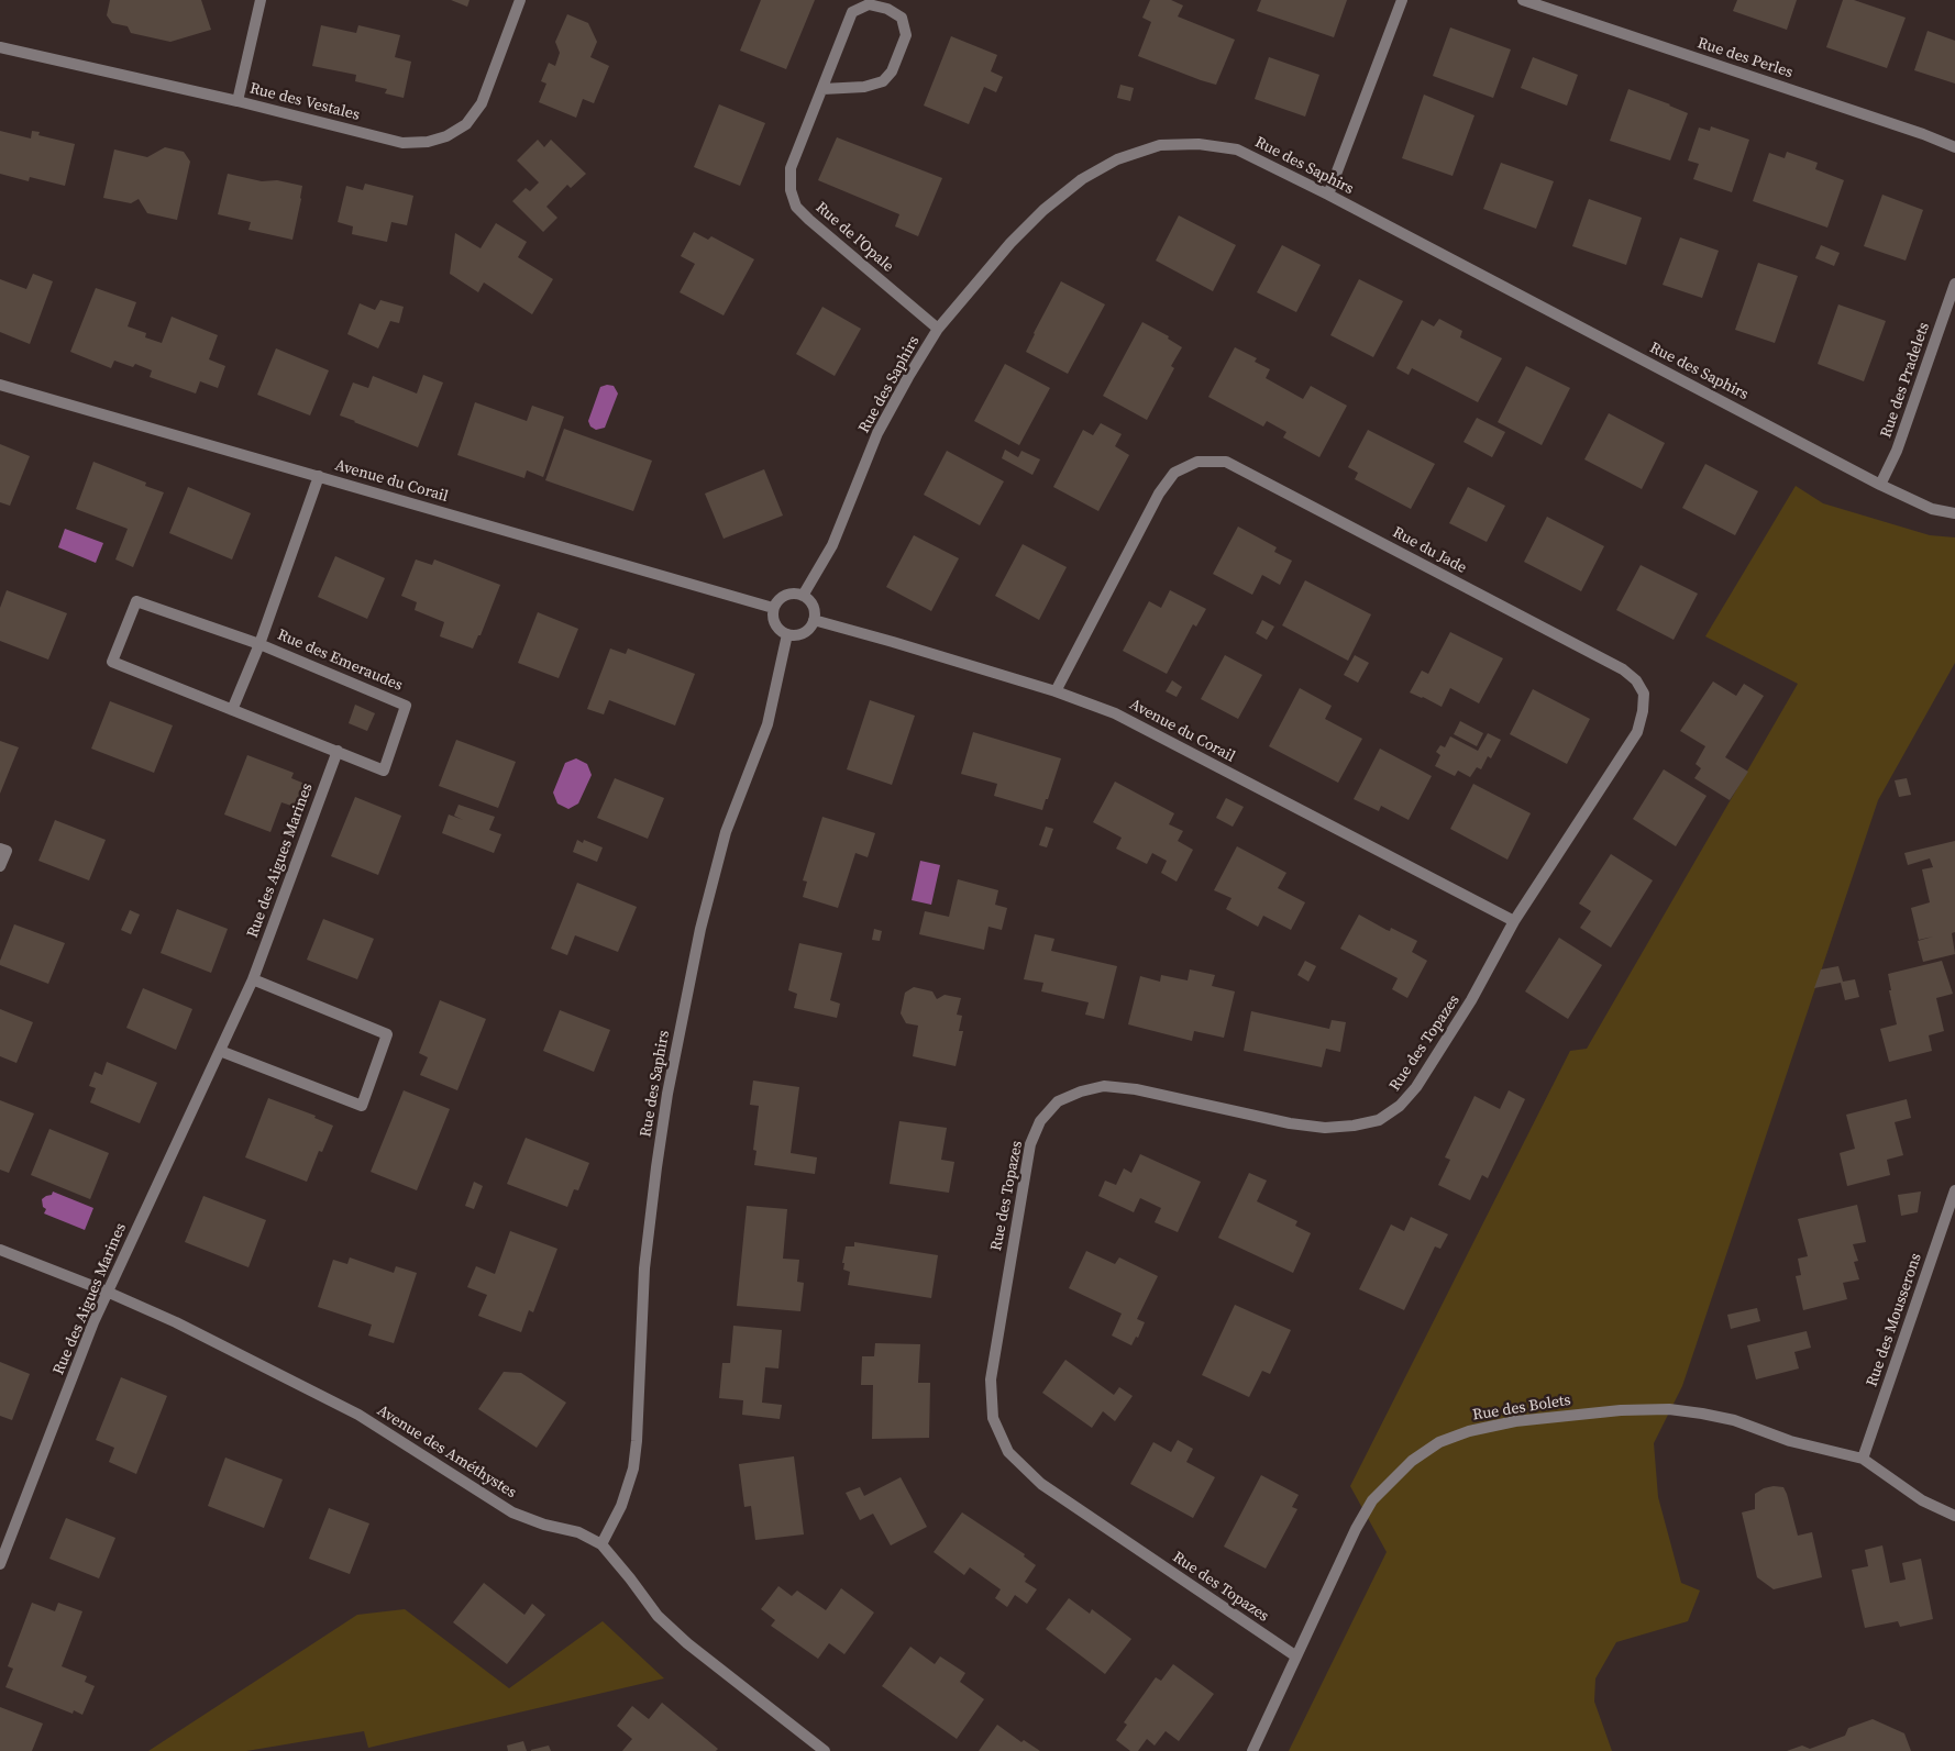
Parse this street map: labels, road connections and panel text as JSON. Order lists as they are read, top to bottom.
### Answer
{
  "streets": {
    "street": [
      "Rue des Perles",
      "Rue des Vestales",
      "Rue des Saphirs",
      "Rue de l'Opale",
      "Rue des Pradelets",
      "Avenue du Corail",
      "Rue du Jade",
      "Rue des Emeraudes",
      "Rue des Aigues Marines",
      "Rue des Topazes",
      "Rue des Mousserons",
      "Rue des Bolets",
      "Avenue des Améthystes"
    ]
  },
  "crossings": [
    ["Rue des Saphirs", "Rue de l'Opale"],
    ["Rue des Saphirs", "Rue des Pradelets"],
    ["Rue des Saphirs", "Avenue du Corail"],
    ["Rue des Saphirs", "Avenue des Améthystes"],
    ["Avenue du Corail", "Rue du Jade"],
    ["Avenue du Corail", "Rue des Emeraudes"],
    ["Avenue du Corail", "Rue des Topazes"],
    ["Rue du Jade", "Rue des Topazes"],
    ["Rue des Emeraudes", "Rue des Aigues Marines"],
    ["Rue des Aigues Marines", "Avenue des Améthystes"],
    ["Rue des Topazes", "Rue des Bolets"],
    ["Rue des Mousserons", "Rue des Bolets"]
  ]
}
